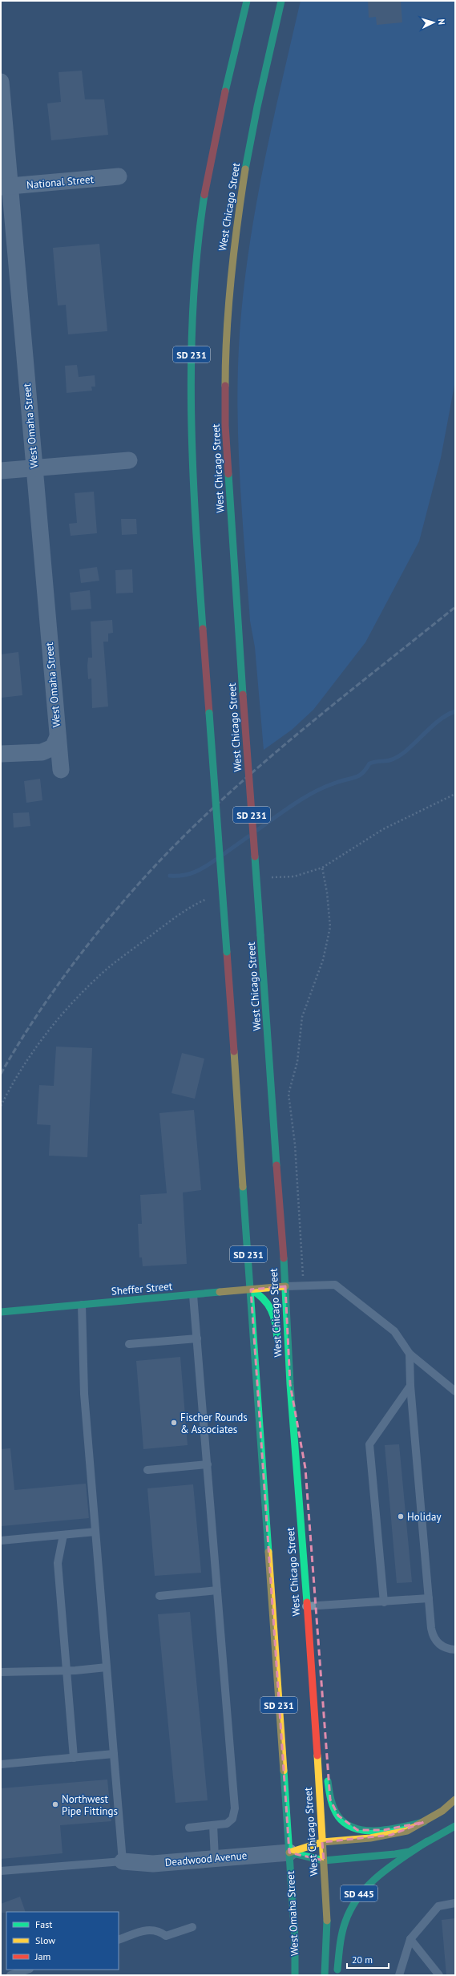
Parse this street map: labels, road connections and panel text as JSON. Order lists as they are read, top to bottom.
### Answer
{
  "streets": {
    "main road": [
      "West Chicago Street",
      "SD 231",
      "West Omaha Street",
      "Sheffer Street",
      "Deadwood Avenue",
      "SD 445"
    ],
    "street": ["National Street"]
  },
  "crossings": [
    ["National Street", "West Omaha Street"],
    ["West Chicago Street", "Sheffer Street"],
    ["West Chicago Street", "Deadwood Avenue"],
    ["SD 231", "West Omaha Street"],
    ["SD 231", "Sheffer Street"],
    ["SD 231", "Deadwood Avenue"],
    ["West Omaha Street", "Deadwood Avenue"],
    ["Deadwood Avenue", "SD 445"]
  ],
  "places": ["Fischer Rounds & Associates", "Holiday", "Northwest Pipe Fittings"],
  "legend": ["Fast", "Slow", "Jam"],
  "scale_bar": "20 m",
  "north": "right"
}
